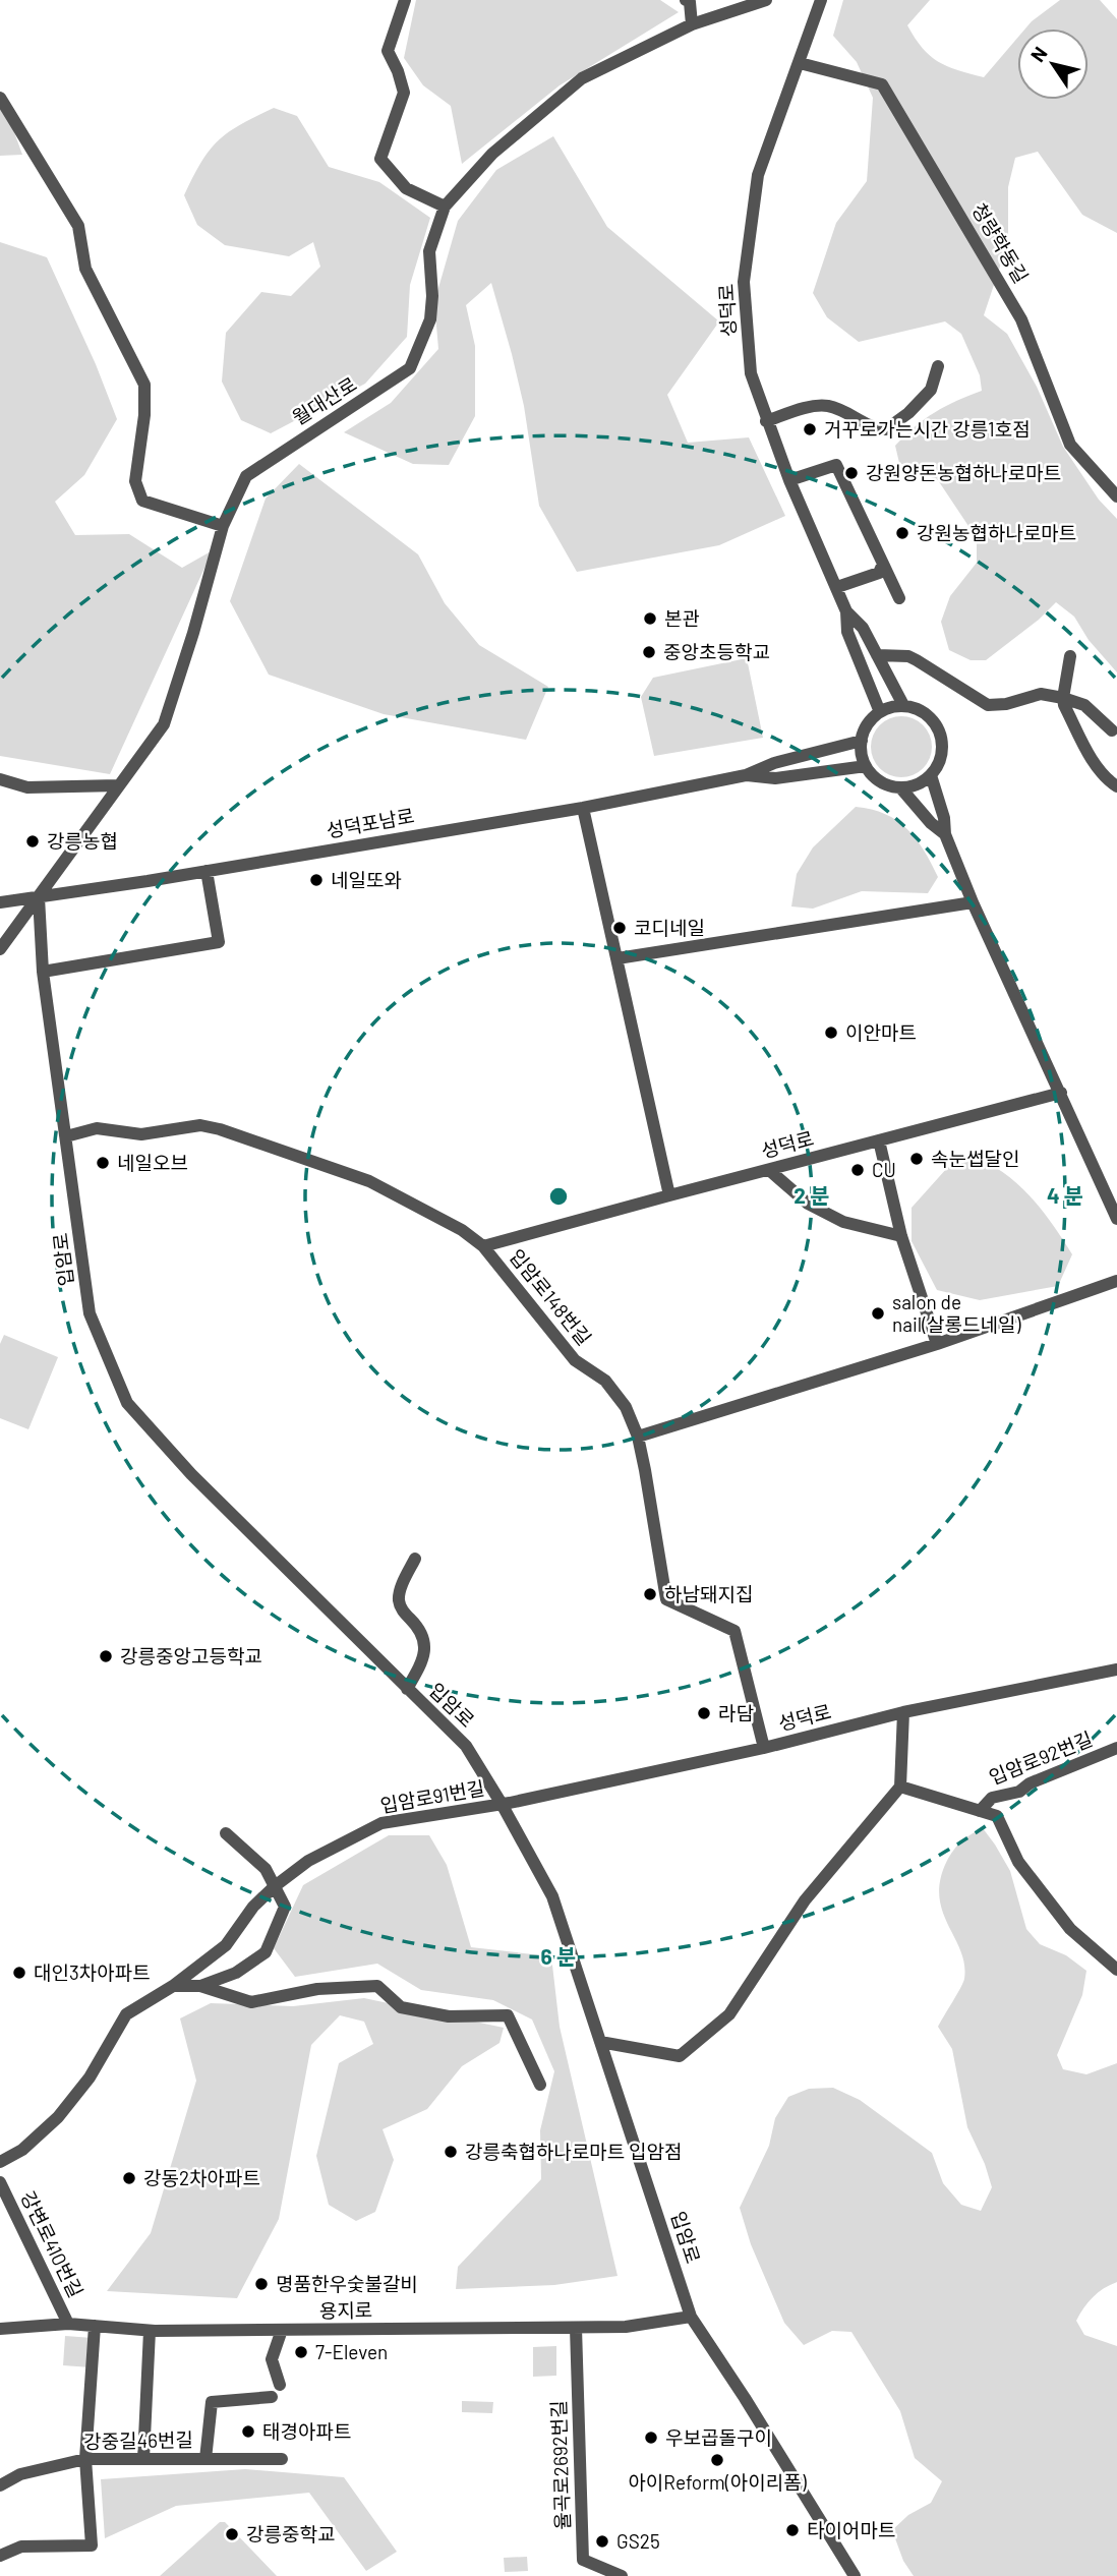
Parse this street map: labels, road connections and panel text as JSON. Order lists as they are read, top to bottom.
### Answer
{
  "streets": {
    "street": [
      "청량학동길",
      "성덕로",
      "월대산로",
      "성덕포남로",
      "입암로",
      "입암로148번길",
      "입암로92번길",
      "입암로91번길",
      "강변로410번길",
      "용지로",
      "강중길46번길",
      "율곡로2692번길"
    ]
  },
  "crossings": [
    ["청량학동길", "성덕로"],
    ["성덕로", "입암로"],
    ["성덕로", "입암로148번길"],
    ["성덕로", "입암로91번길"],
    ["월대산로", "성덕포남로"],
    ["월대산로", "입암로"],
    ["성덕포남로", "입암로"],
    ["입암로", "입암로148번길"],
    ["입암로", "입암로91번길"],
    ["입암로", "용지로"],
    ["강변로410번길", "용지로"],
    ["용지로", "율곡로2692번길"]
  ],
  "places": [
    "거꾸로가는시간 강릉1호점",
    "강원양돈농협하나로마트",
    "강원농협하나로마트",
    "본관",
    "중앙초등학교",
    "강릉농협",
    "네일또와",
    "코디네일",
    "이안마트",
    "속눈썹달인",
    "네일오브",
    "CU",
    "salon de nail(살롱드네일)",
    "하남돼지집",
    "강릉중앙고등학교",
    "라담",
    "대인3차아파트",
    "강릉축협하나로마트 입암점",
    "강동2차아파트",
    "명품한우숯불갈비",
    "7-Eleven",
    "태경아파트",
    "우보곱돌구이",
    "아이Reform(아이리폼)",
    "타이어마트",
    "강릉중학교",
    "GS25"
  ],
  "north": "top left",
  "rings": ["2 분", "4 분", "6 분"]
}
